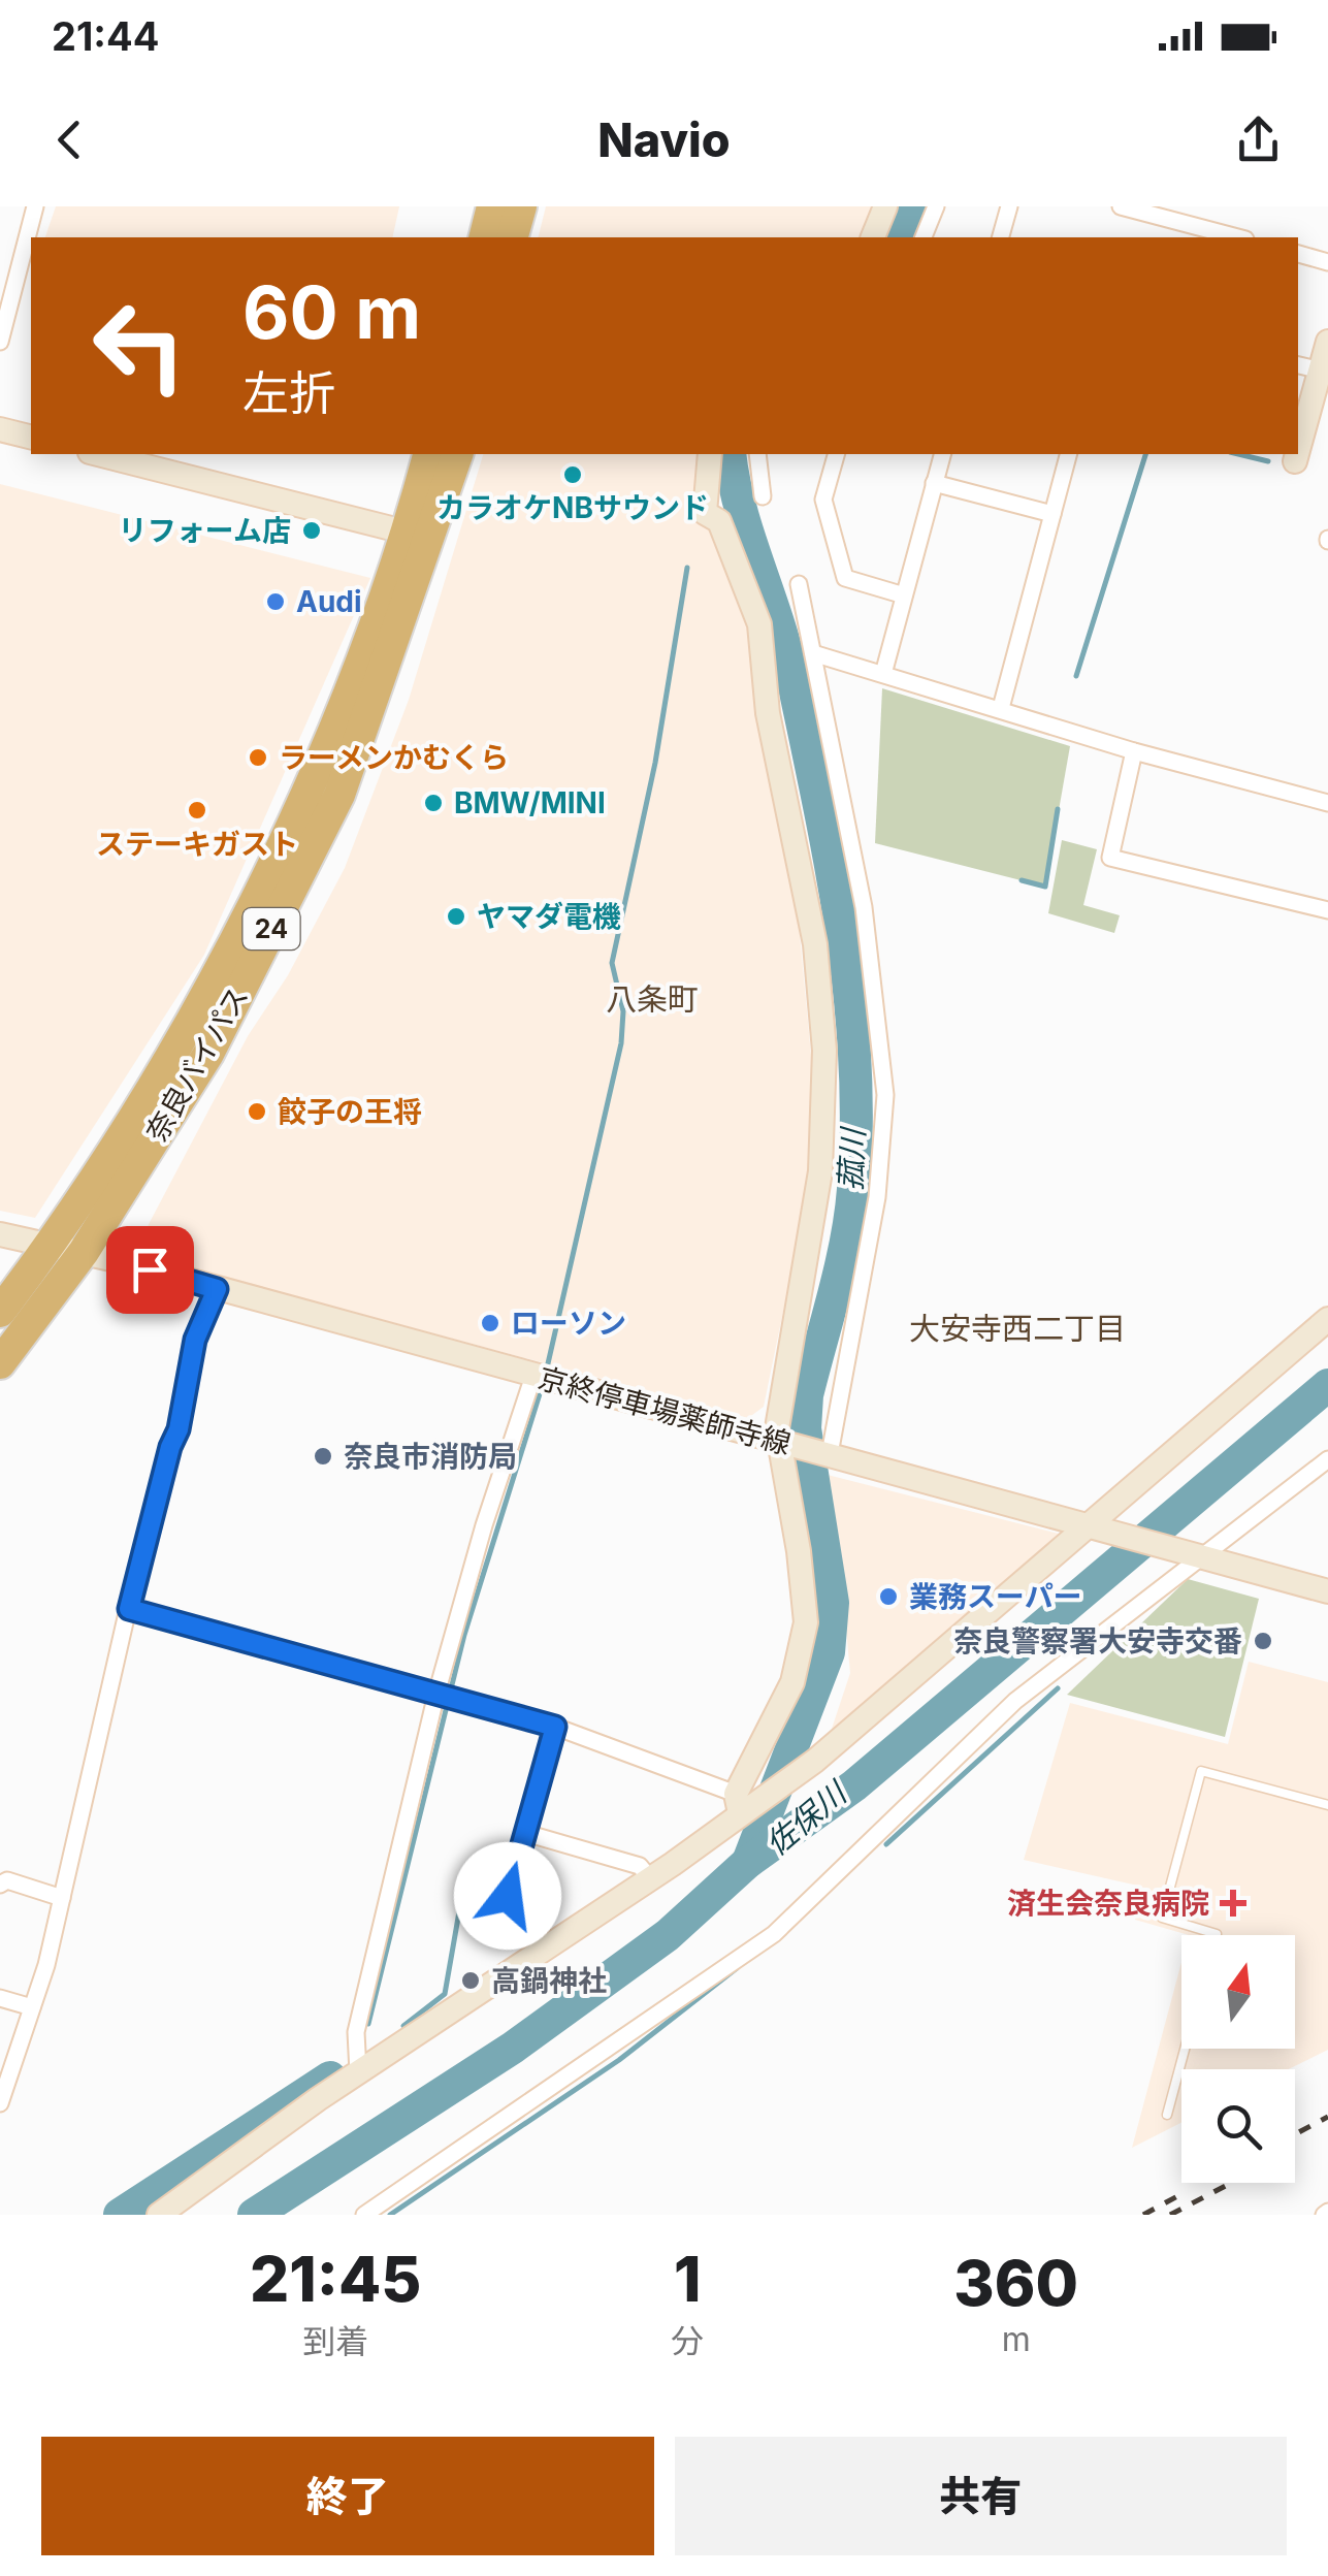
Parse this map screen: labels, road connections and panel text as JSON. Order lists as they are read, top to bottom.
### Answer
{
  "streets": {
    "highway": ["24", "奈良バイパス"],
    "street": ["京終停車場薬師寺線"]
  },
  "crossings": [
    ["奈良バイパス", "京終停車場薬師寺線"]
  ],
  "districts": ["八条町", "大安寺西二丁目"],
  "water": ["菰川", "佐保川"],
  "places": {
    "other": [
      "カラオケNBサウンド",
      "リフォーム店",
      "Audi",
      "ラーメンかむくら",
      "BMW/MINI",
      "ステーキガスト",
      "ヤマダ電機",
      "餃子の王将",
      "ローソン",
      "奈良市消防局",
      "業務スーパー",
      "奈良警察署大安寺交番",
      "高鍋神社"
    ],
    "health": ["済生会奈良病院"]
  },
  "north": "top",
  "page": {
    "status": "21:44",
    "header": "Navio",
    "turn": ["60 m", "左折"],
    "eta": [
      "21:45",
      "到着",
      "1",
      "分",
      "360",
      "m"
    ],
    "buttons": ["終了", "共有"]
  }
}
